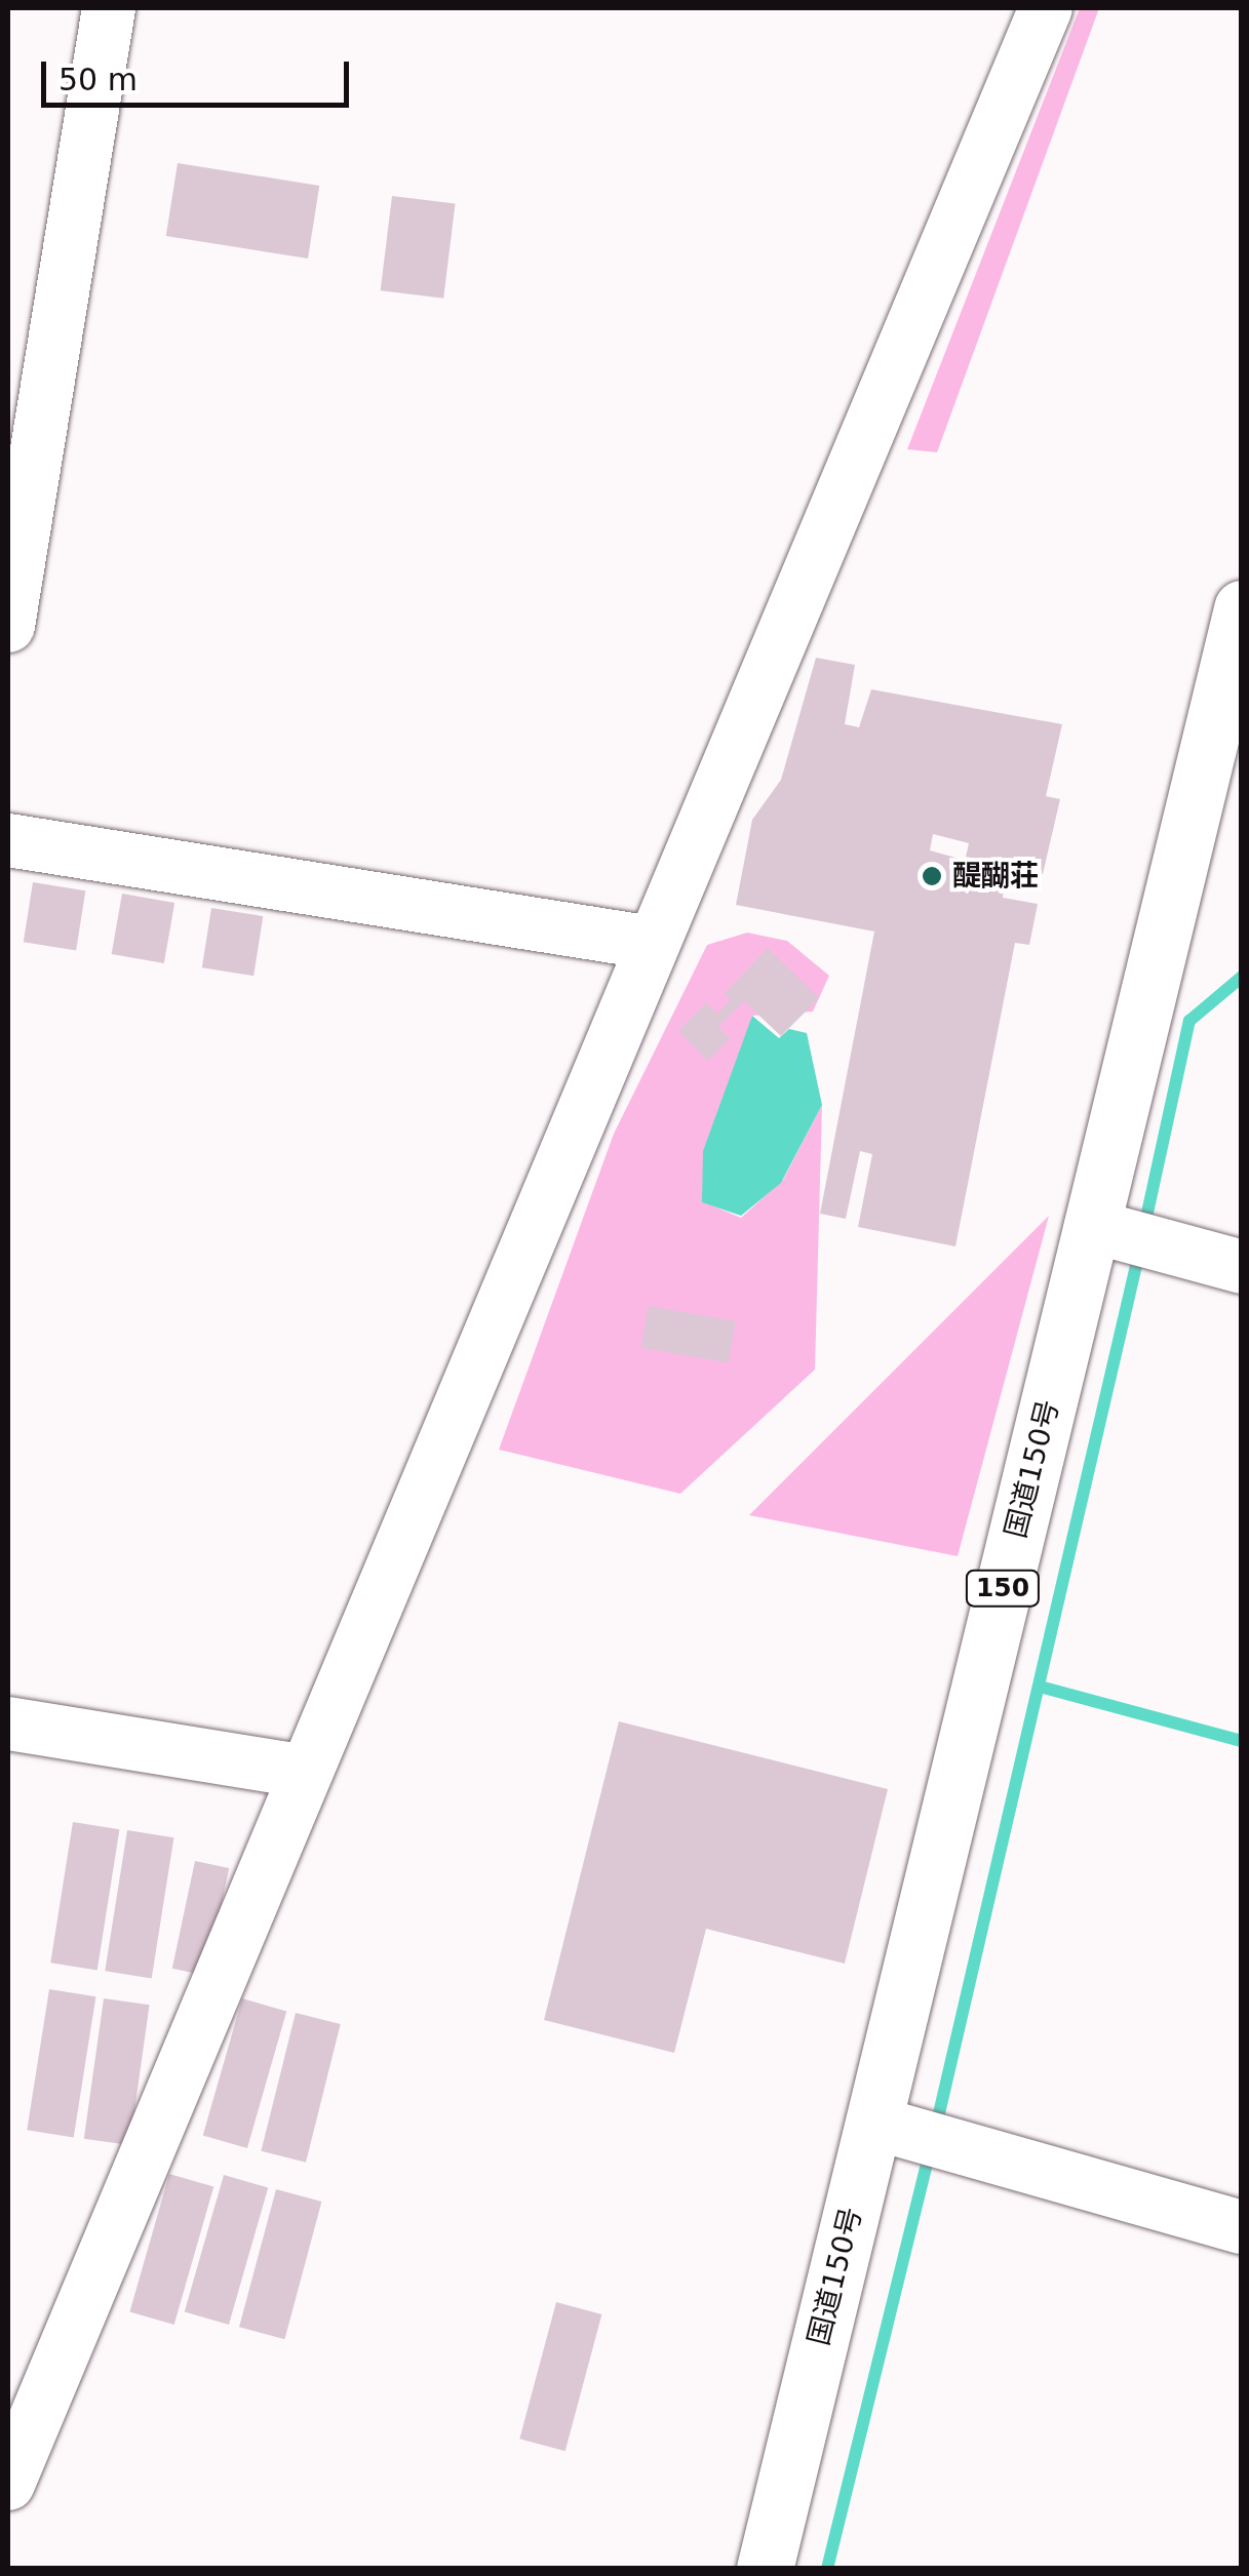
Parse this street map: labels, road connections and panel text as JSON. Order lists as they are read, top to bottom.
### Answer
{
  "streets": {
    "highway": ["国道150号", "150"]
  },
  "places": ["醍醐荘"],
  "scale_bar": "50 m"
}
